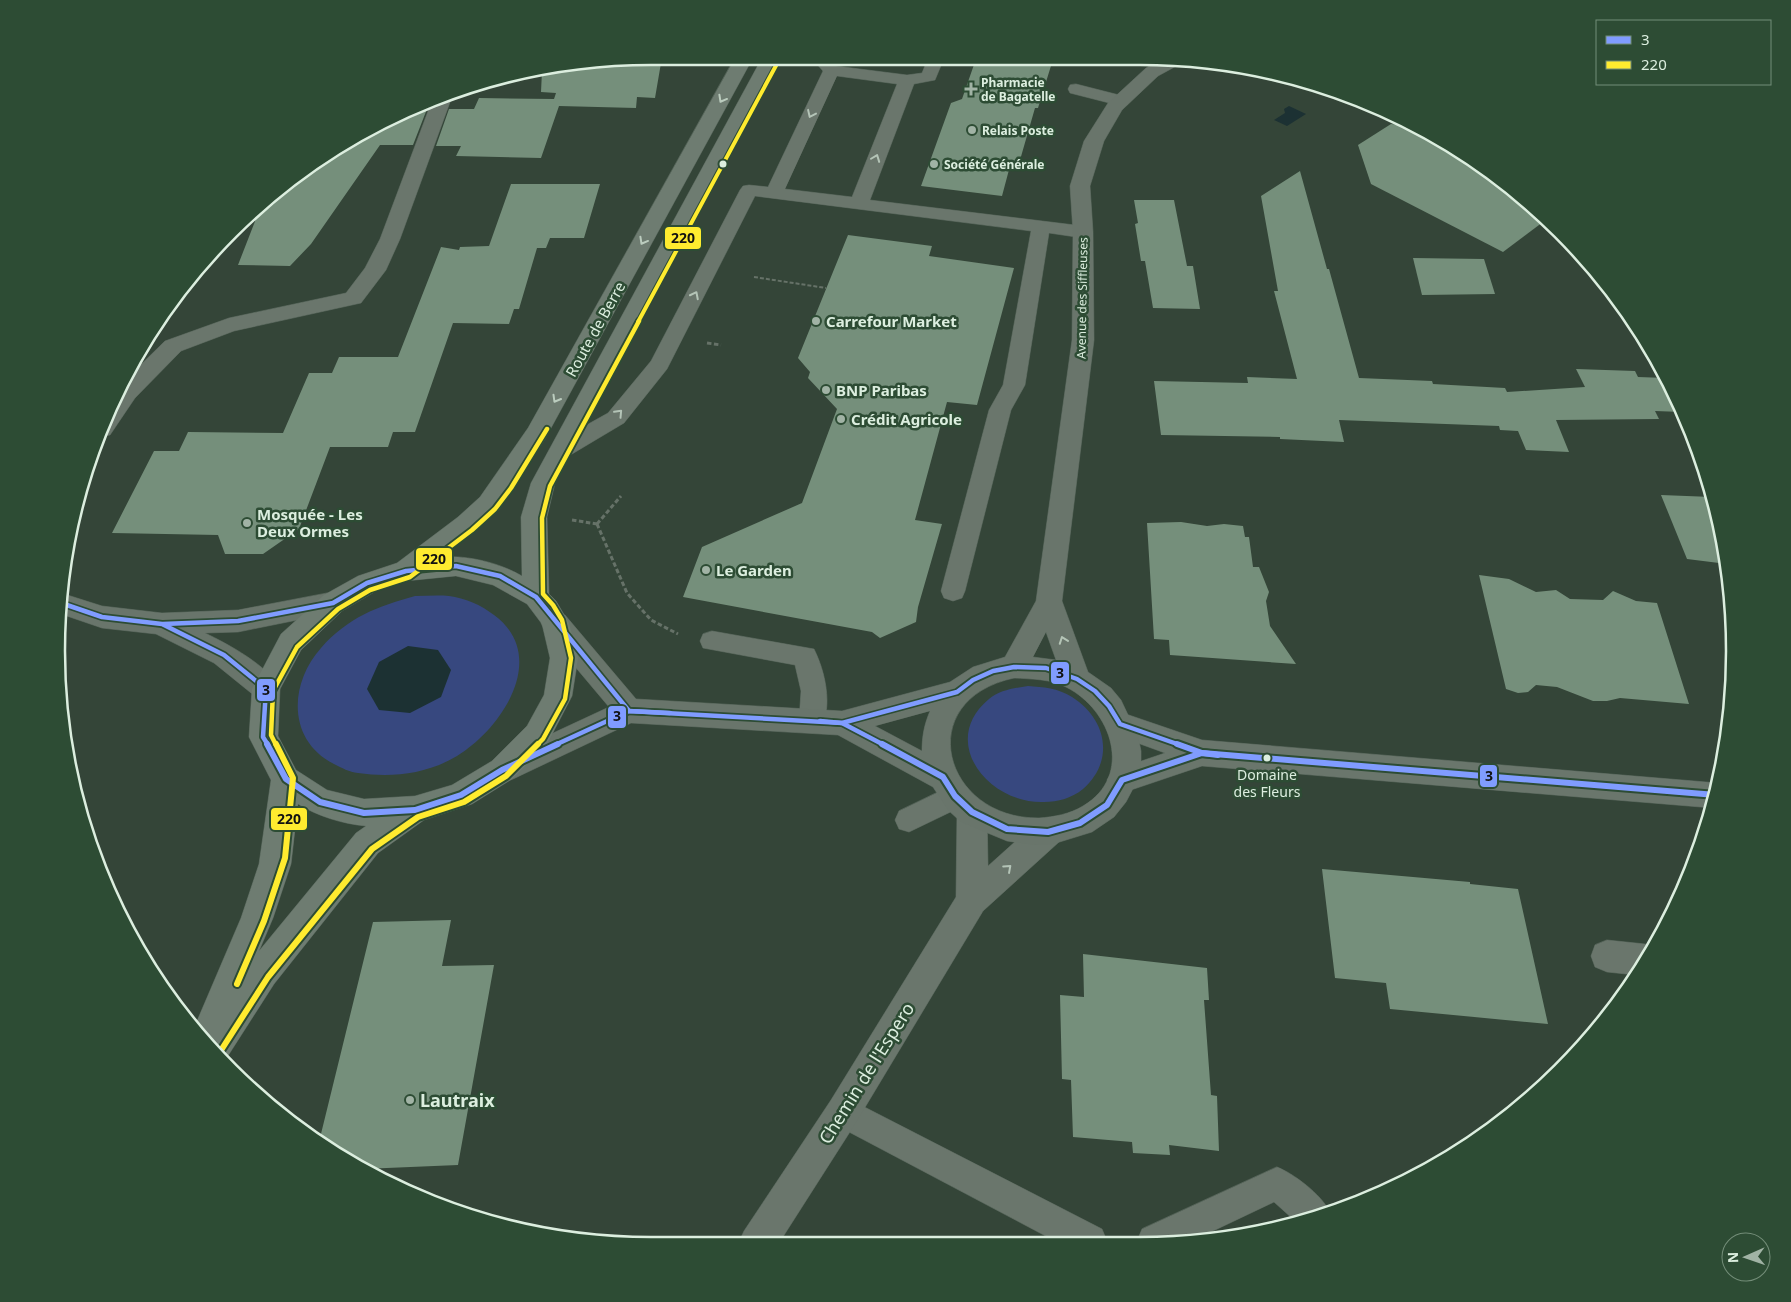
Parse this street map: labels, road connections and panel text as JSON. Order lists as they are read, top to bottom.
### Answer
{
  "streets": {
    "main road": ["Route de Berre"],
    "street": ["Avenue des Siffleuses", "Chemin de l'Espero"]
  },
  "crossings": [
    ["Avenue des Siffleuses", "Chemin de l'Espero"]
  ],
  "places": {
    "health": ["Pharmacie de Bagatelle"],
    "other": [
      "Relais Poste",
      "Société Générale",
      "Carrefour Market",
      "BNP Paribas",
      "Crédit Agricole",
      "Mosquée - Les Deux Ormes",
      "Le Garden",
      "Domaine des Fleurs",
      "Lautraix"
    ]
  },
  "lines": ["transit line 220", "transit line 3"],
  "legend": ["3", "220"],
  "north": "left"
}
